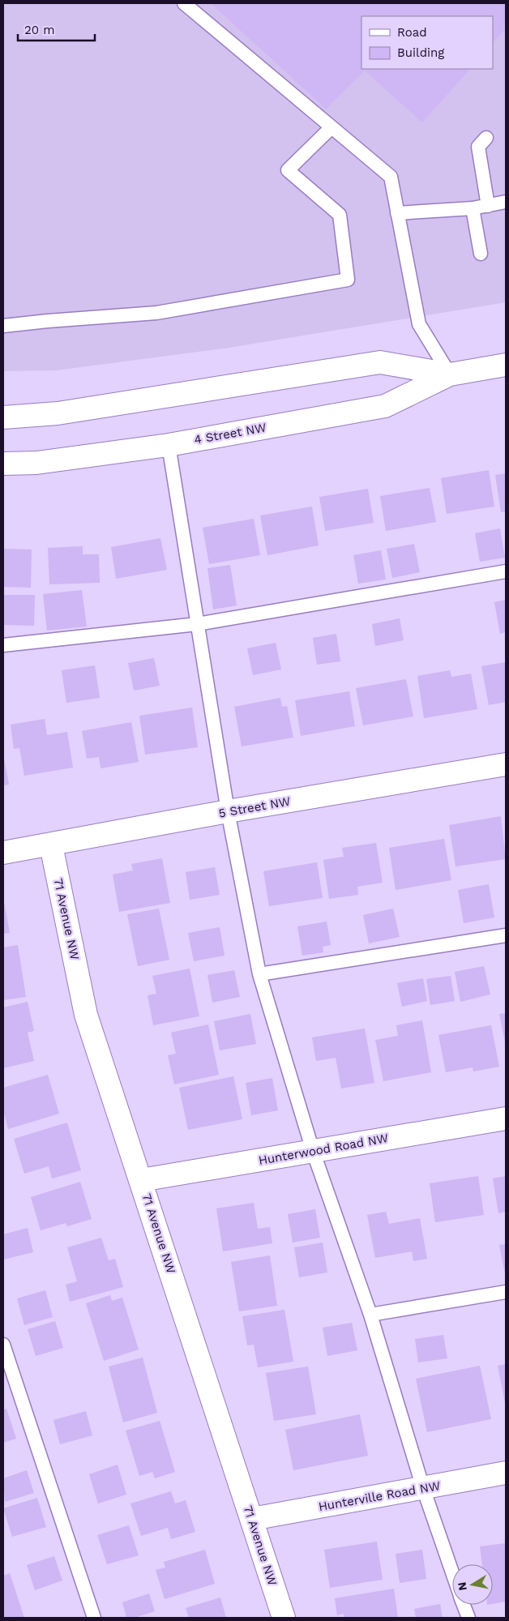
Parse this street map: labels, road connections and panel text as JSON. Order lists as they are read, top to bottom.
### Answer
{
  "streets": {
    "street": [
      "4 Street NW",
      "5 Street NW",
      "71 Avenue NW",
      "Hunterwood Road NW",
      "Hunterville Road NW"
    ]
  },
  "crossings": [
    ["5 Street NW", "71 Avenue NW"],
    ["71 Avenue NW", "Hunterwood Road NW"],
    ["71 Avenue NW", "Hunterville Road NW"]
  ],
  "legend": ["Road", "Building"],
  "scale_bar": "20 m",
  "north": "left"
}
